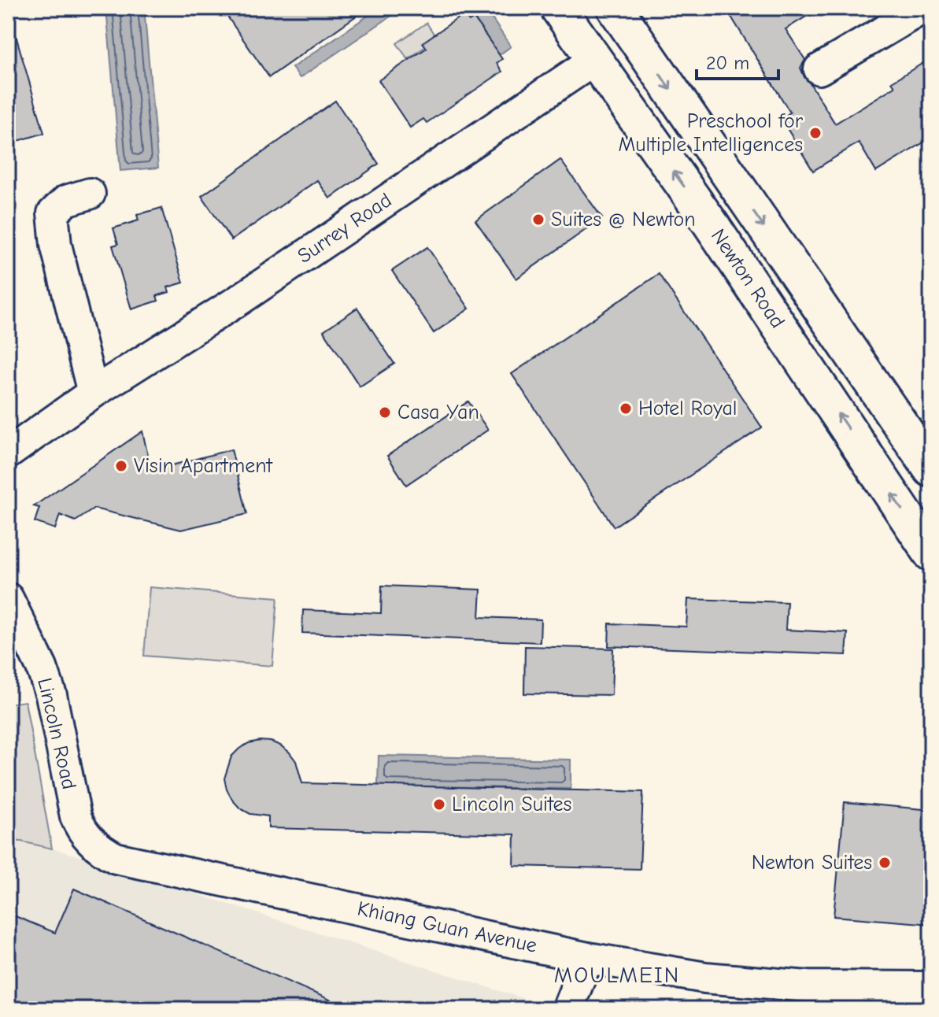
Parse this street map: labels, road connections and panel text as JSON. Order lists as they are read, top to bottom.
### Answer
{
  "streets": {
    "main road": ["Newton Road"],
    "street": ["Surrey Road", "Lincoln Road", "Khiang Guan Avenue"]
  },
  "crossings": [
    ["Surrey Road", "Newton Road"],
    ["Lincoln Road", "Khiang Guan Avenue"]
  ],
  "districts": ["MOULMEIN"],
  "places": [
    "Preschool for Multiple Intelligences",
    "Suites @ Newton",
    "Hotel Royal",
    "Casa Yan",
    "Visin Apartment",
    "Lincoln Suites",
    "Newton Suites"
  ],
  "scale_bar": "20 m"
}
